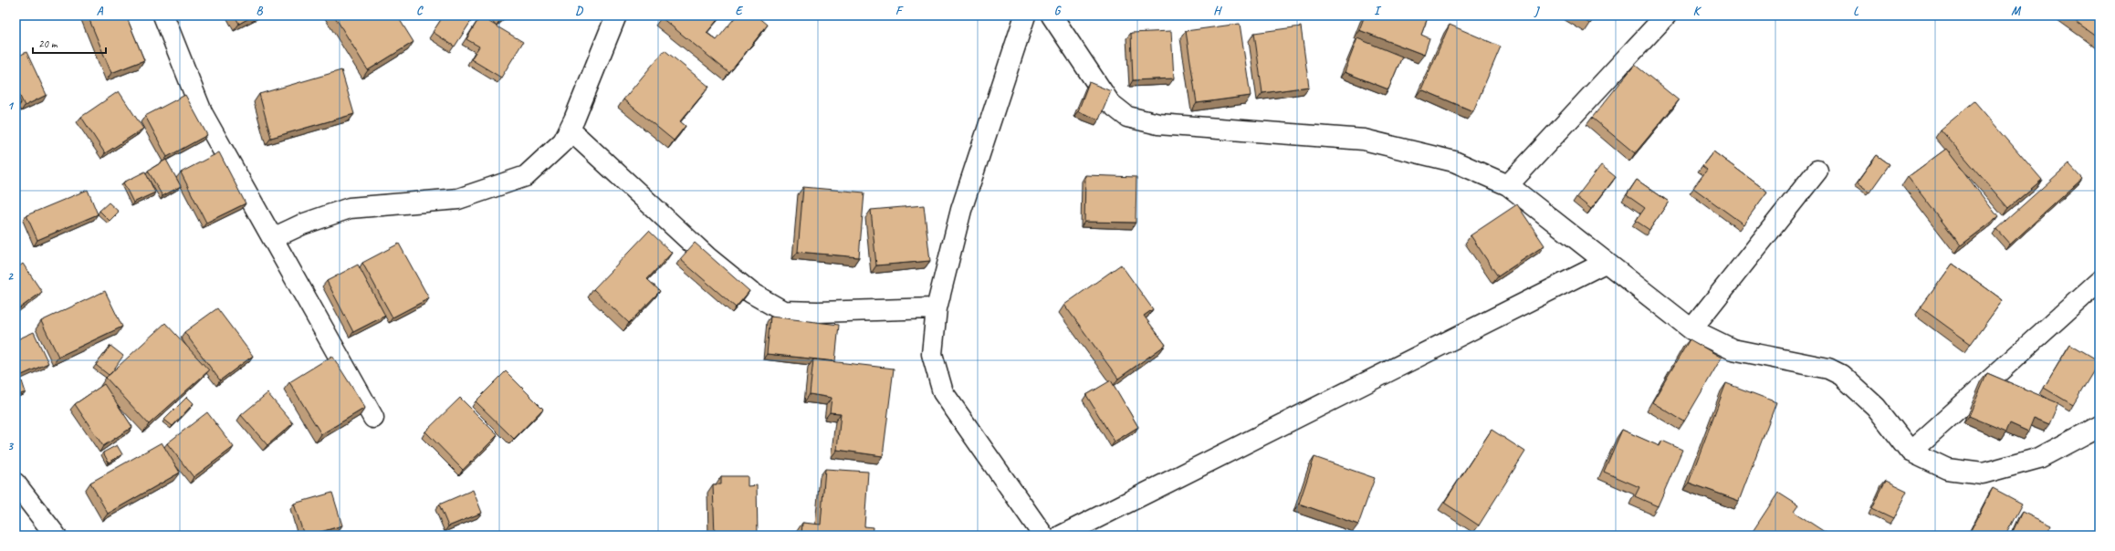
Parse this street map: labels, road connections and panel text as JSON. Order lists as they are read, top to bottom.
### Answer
{
  "scale_bar": "20 m",
  "grid": {
    "columns": [
      "A",
      "B",
      "C",
      "D",
      "E",
      "F",
      "G",
      "H",
      "I",
      "J",
      "K",
      "L",
      "M"
    ],
    "rows": ["1", "2", "3"]
  }
}
